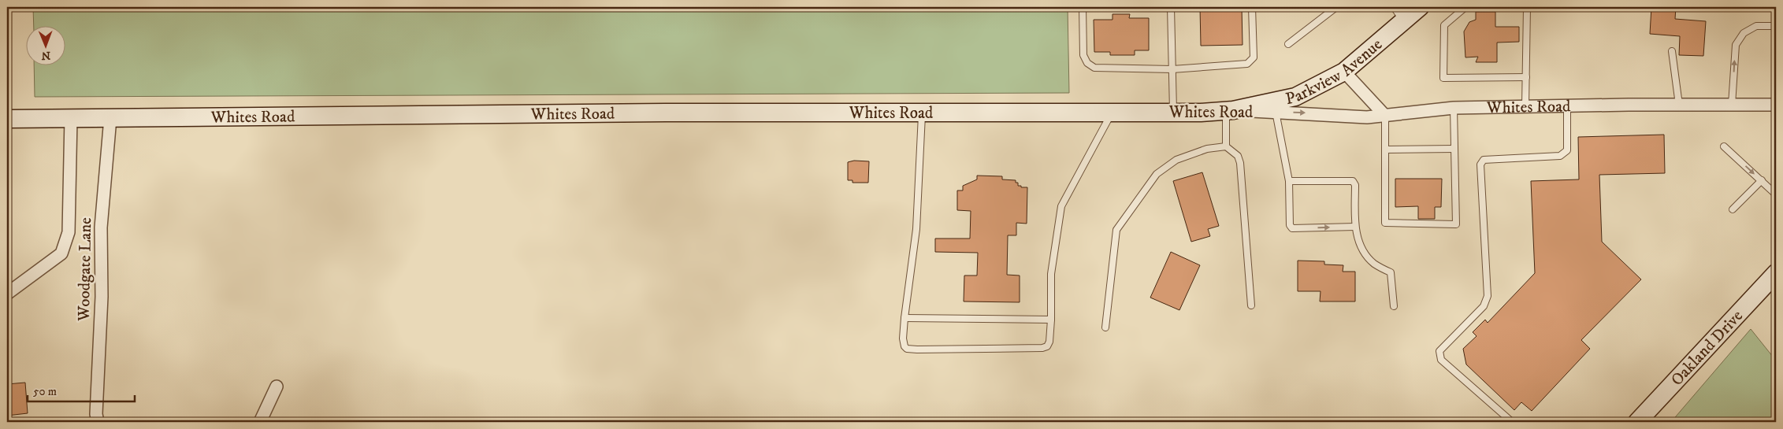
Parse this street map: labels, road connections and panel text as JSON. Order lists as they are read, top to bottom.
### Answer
{
  "streets": {
    "street": [
      "Parkview Avenue",
      "Whites Road",
      "Woodgate Lane",
      "Oakland Drive"
    ]
  },
  "crossings": [
    ["Parkview Avenue", "Whites Road"],
    ["Whites Road", "Woodgate Lane"]
  ],
  "scale_bar": "50 m",
  "north": "bottom"
}
